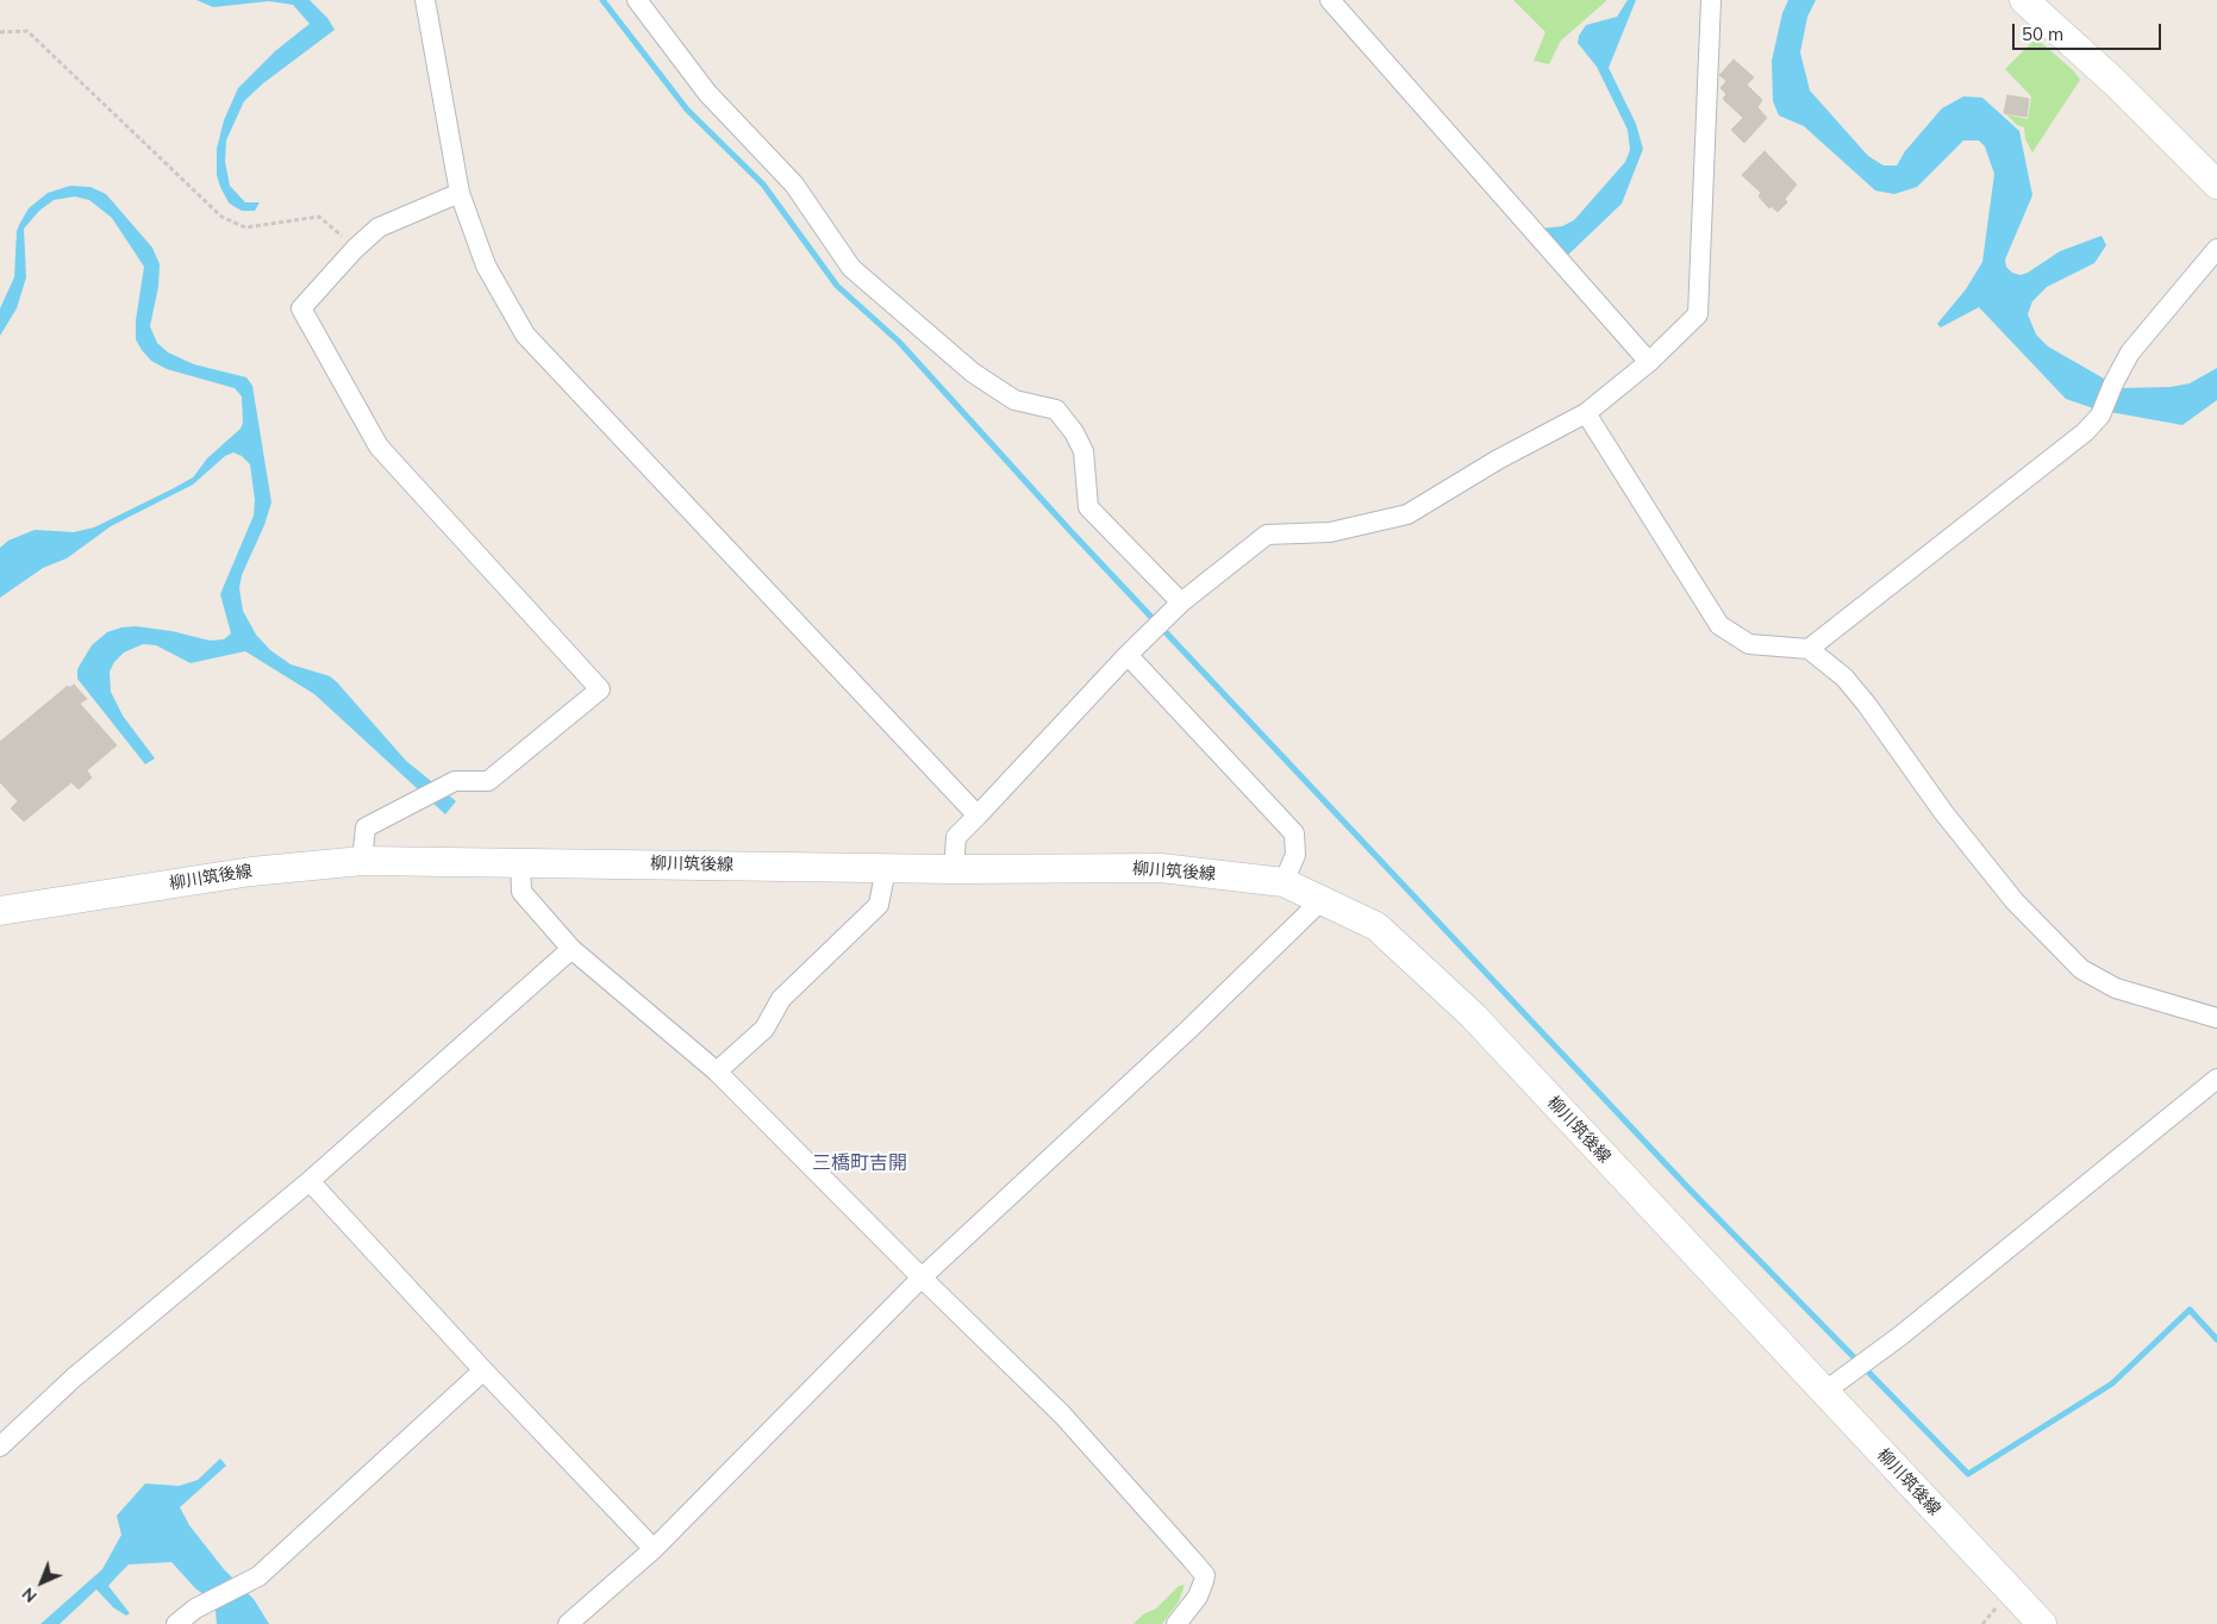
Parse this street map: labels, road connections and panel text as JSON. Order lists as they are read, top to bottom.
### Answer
{
  "streets": {
    "main road": ["柳川筑後線"]
  },
  "districts": ["三橋町吉開"],
  "scale_bar": "50 m",
  "north": "bottom left"
}
